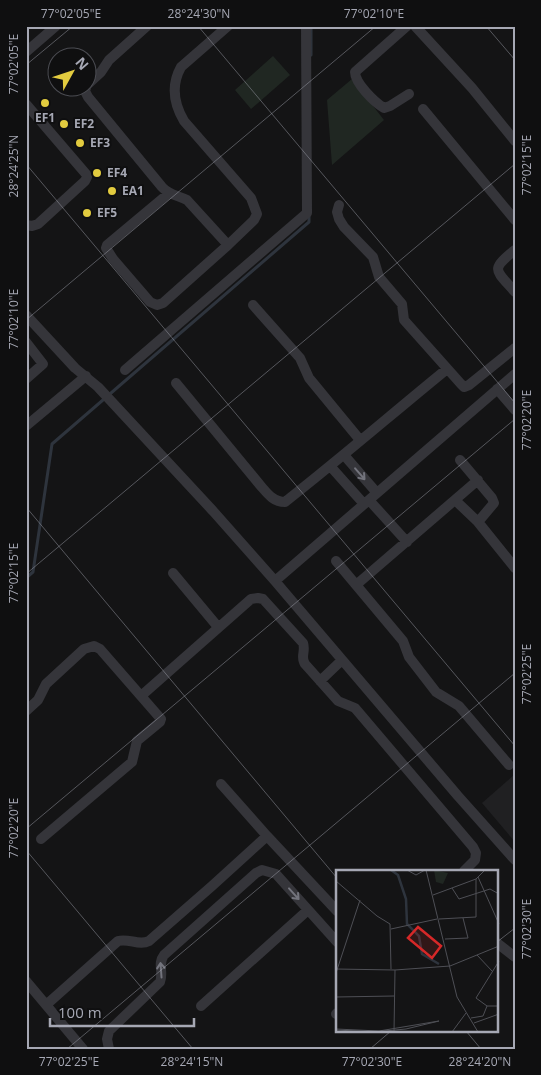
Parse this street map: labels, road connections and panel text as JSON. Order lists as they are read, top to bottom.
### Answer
{
  "places": [
    "EF1",
    "EF2",
    "EF3",
    "EF4",
    "EA1",
    "EF5"
  ],
  "scale_bar": "100 m",
  "north": "top right",
  "coordinates": [
    "77°02'05\"E",
    "28°24'30\"N",
    "77°02'10\"E",
    "77°02'15\"E",
    "28°24'25\"N",
    "77°02'20\"E",
    "77°02'25\"E",
    "77°02'30\"E",
    "28°24'15\"N",
    "28°24'20\"N"
  ]
}
